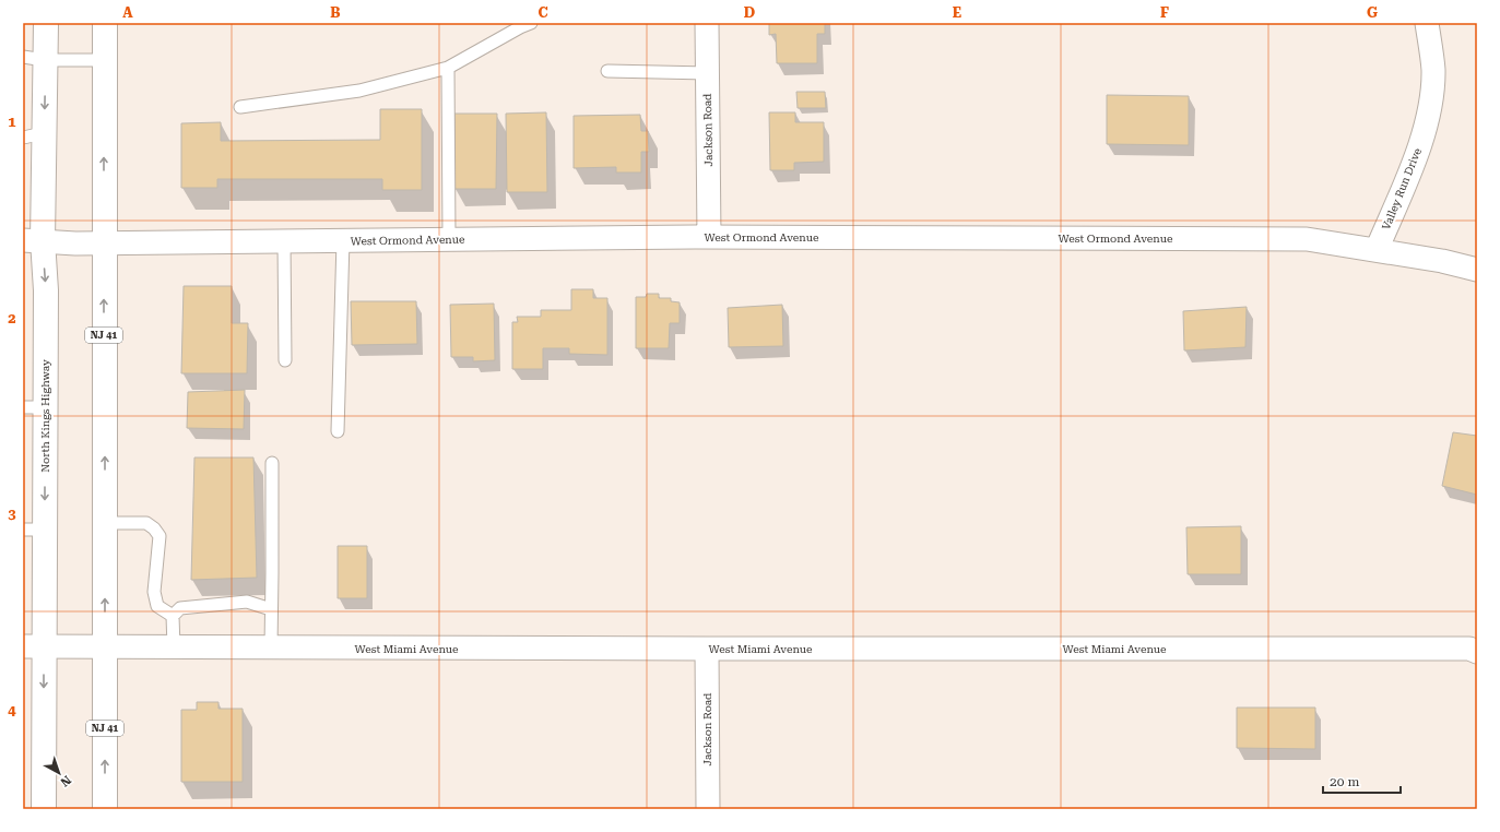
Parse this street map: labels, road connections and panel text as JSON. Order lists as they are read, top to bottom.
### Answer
{
  "streets": {
    "main road": ["NJ 41", "North Kings Highway"],
    "street": [
      "Jackson Road",
      "Valley Run Drive",
      "West Ormond Avenue",
      "West Miami Avenue"
    ]
  },
  "crossings": [
    ["Jackson Road", "West Ormond Avenue"],
    ["Jackson Road", "West Miami Avenue"],
    ["Valley Run Drive", "West Ormond Avenue"],
    ["West Ormond Avenue", "NJ 41"],
    ["West Ormond Avenue", "North Kings Highway"],
    ["NJ 41", "West Miami Avenue"],
    ["North Kings Highway", "West Miami Avenue"]
  ],
  "scale_bar": "20 m",
  "north": "bottom right",
  "grid": {
    "columns": [
      "A",
      "B",
      "C",
      "D",
      "E",
      "F",
      "G"
    ],
    "rows": [
      "1",
      "2",
      "3",
      "4"
    ]
  }
}
